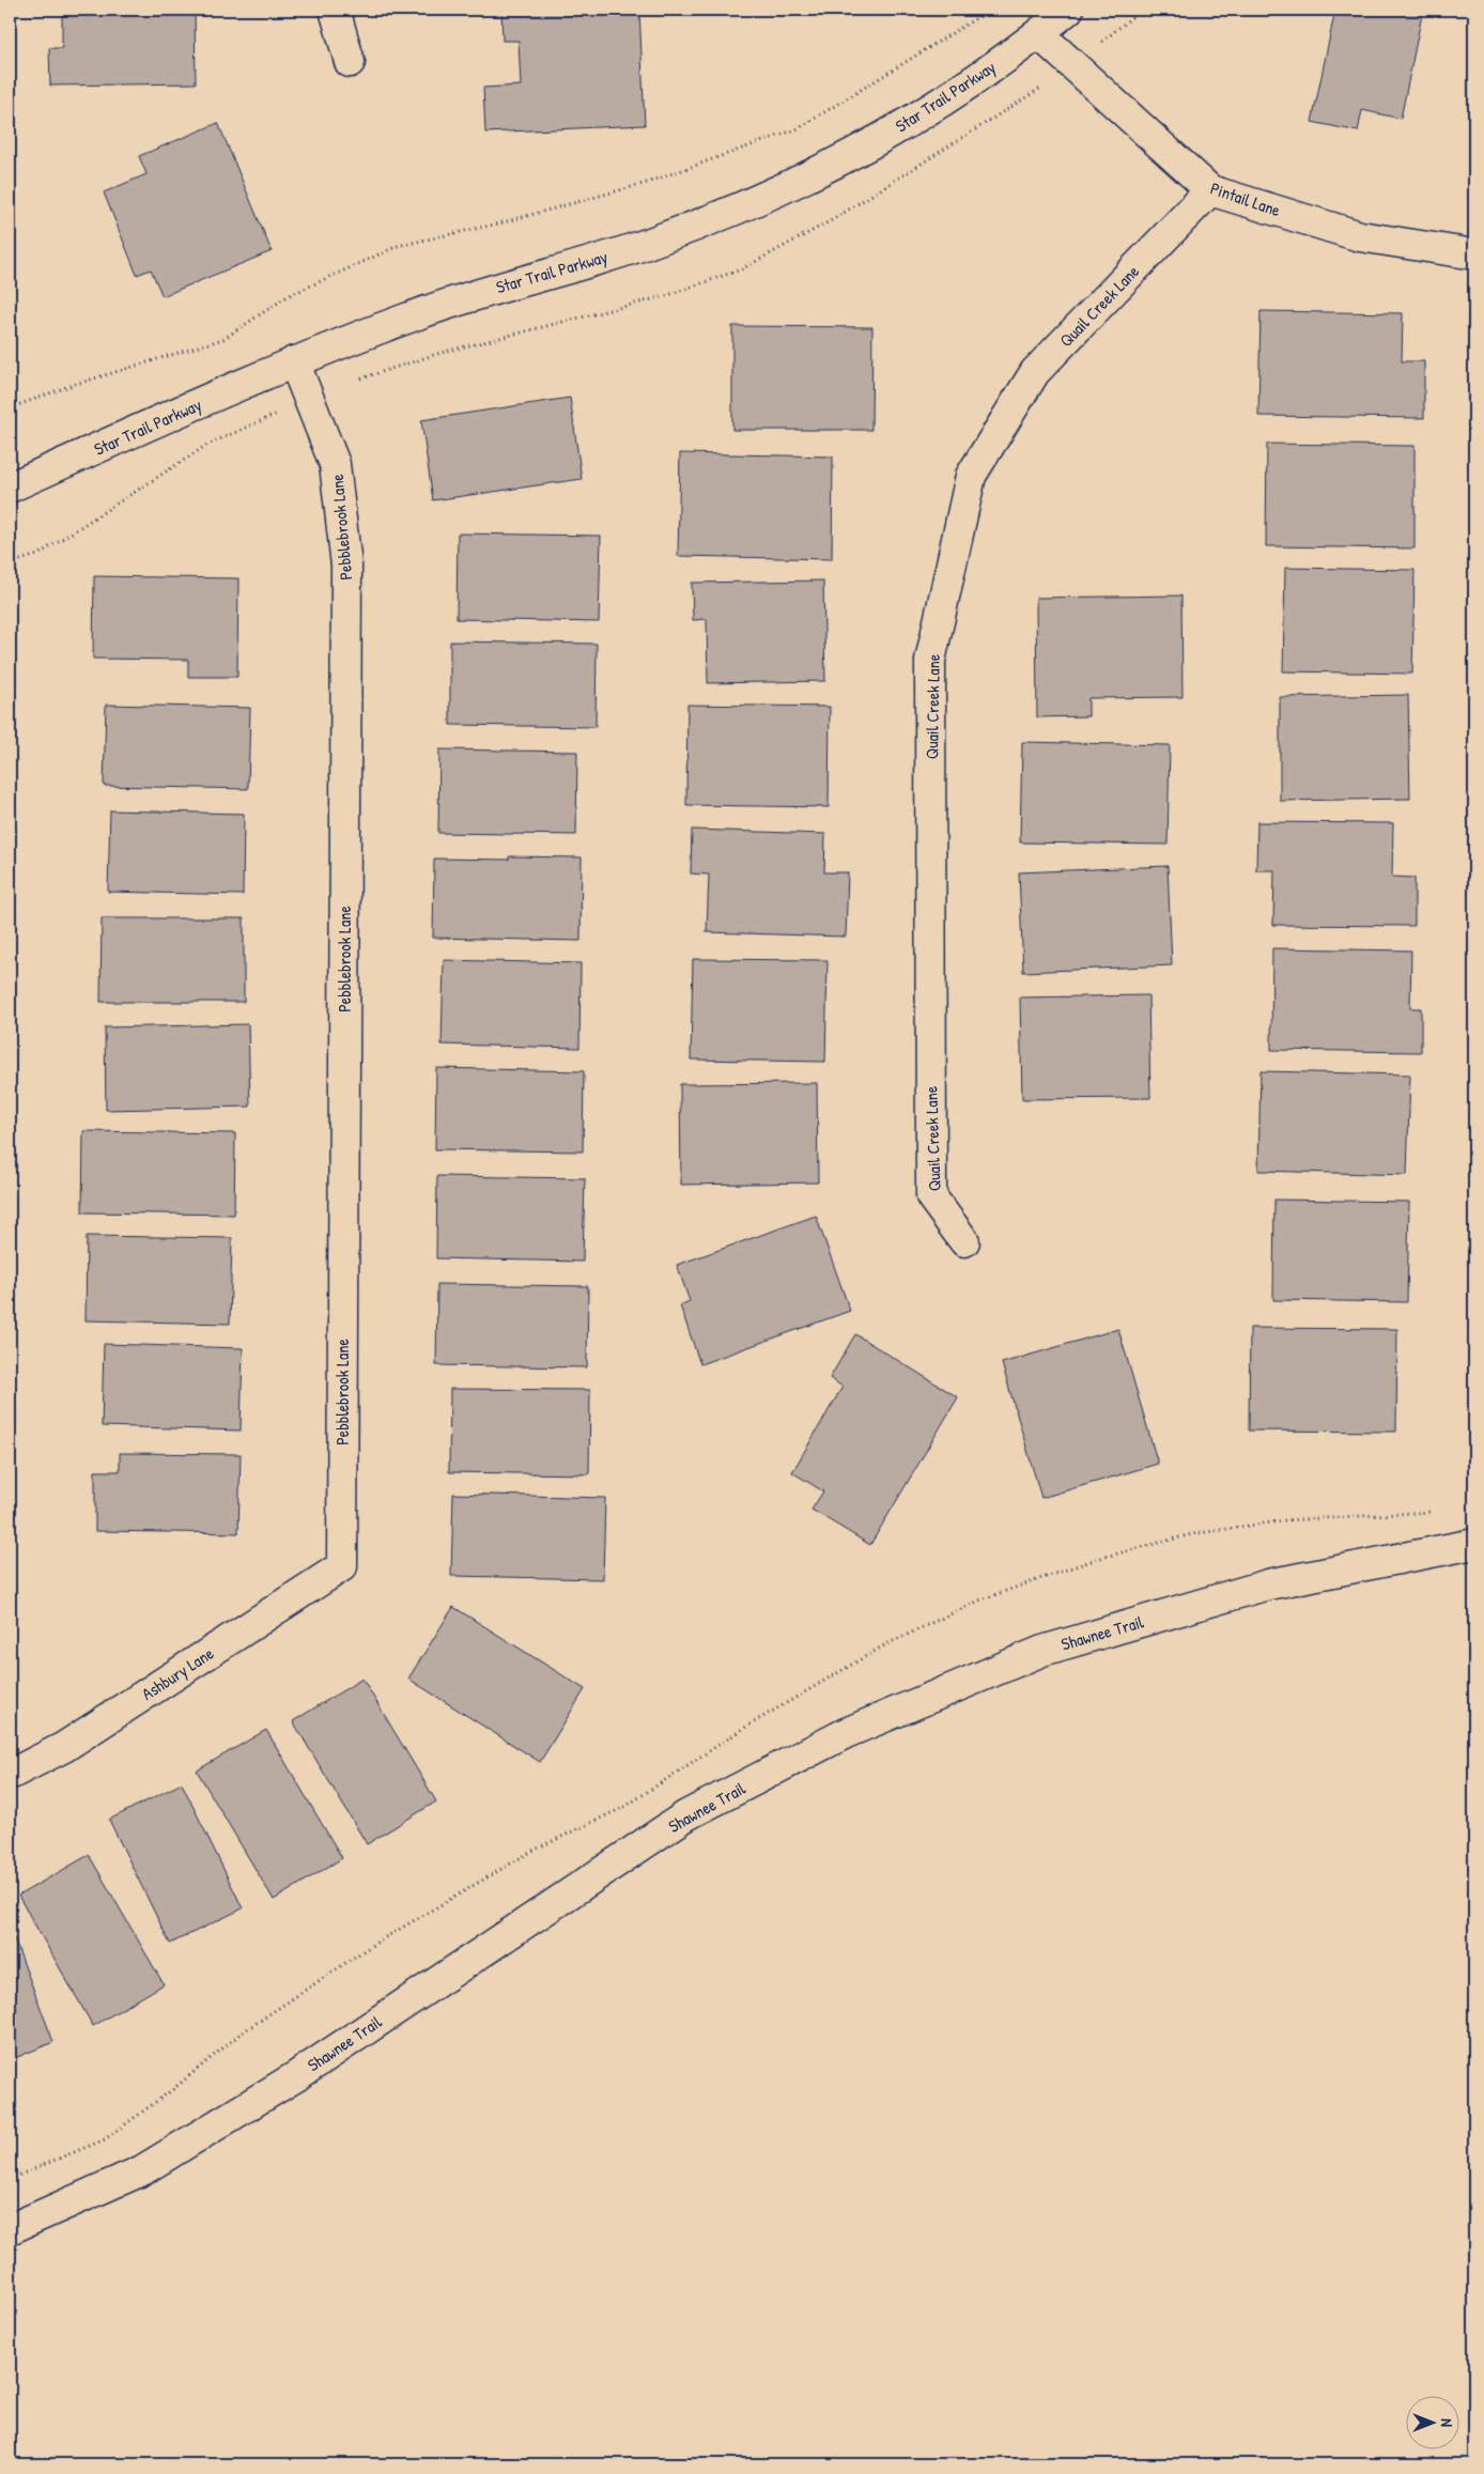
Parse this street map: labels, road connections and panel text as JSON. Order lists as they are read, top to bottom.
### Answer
{
  "streets": {
    "street": [
      "Star Trail Parkway",
      "Pintail Lane",
      "Quail Creek Lane",
      "Pebblebrook Lane",
      "Shawnee Trail",
      "Ashbury Lane"
    ]
  },
  "crossings": [
    ["Star Trail Parkway", "Pintail Lane"],
    ["Star Trail Parkway", "Pebblebrook Lane"],
    ["Pintail Lane", "Quail Creek Lane"],
    ["Pebblebrook Lane", "Ashbury Lane"]
  ],
  "north": "right"
}
